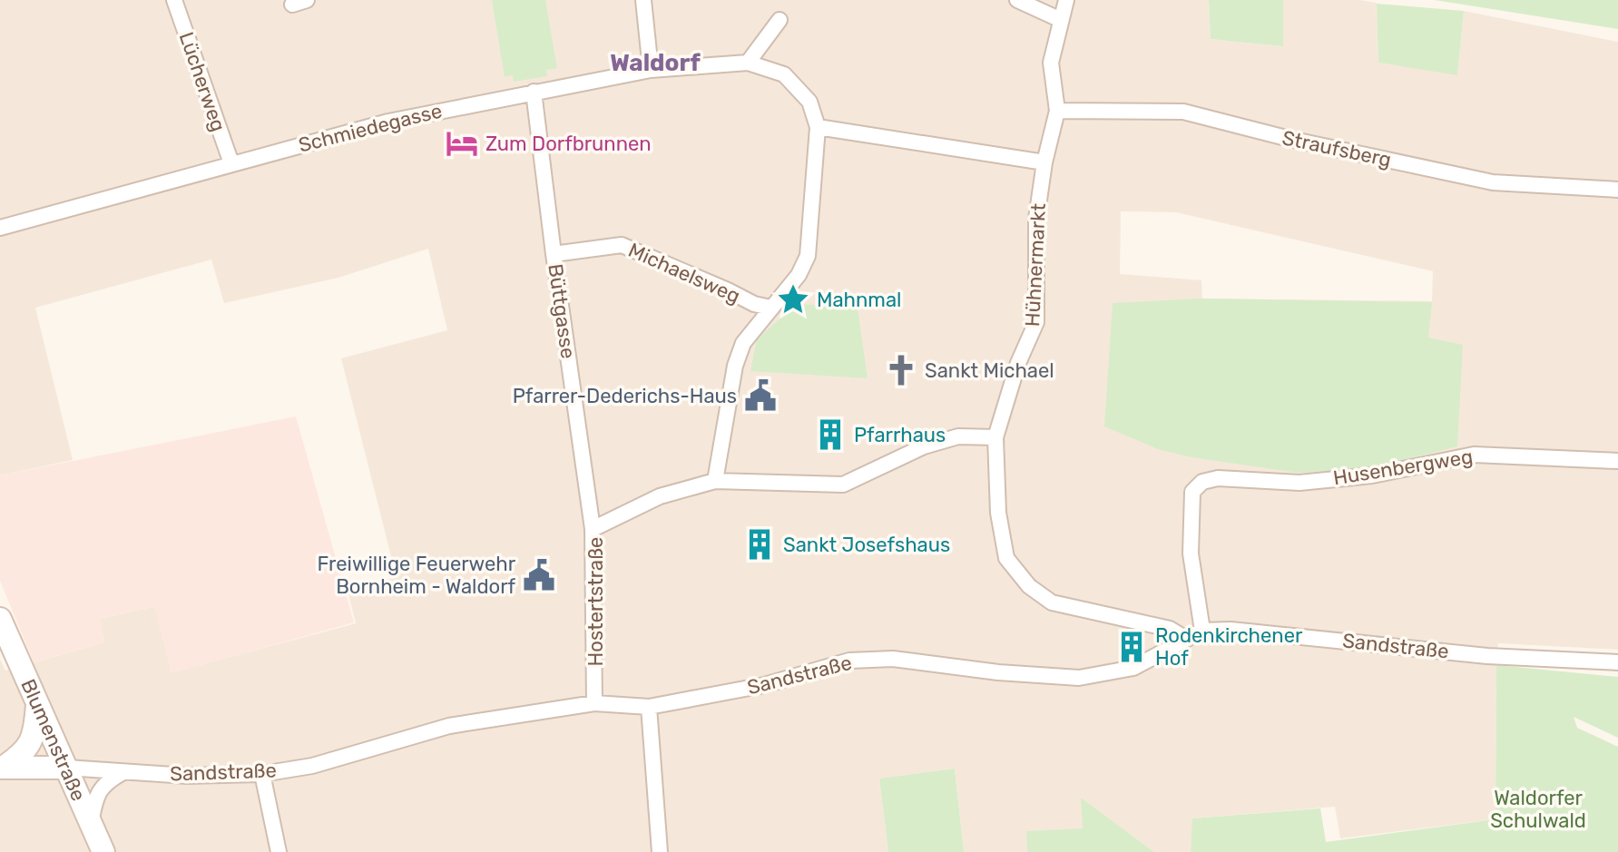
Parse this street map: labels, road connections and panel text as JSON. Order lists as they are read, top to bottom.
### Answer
{
  "streets": {
    "main road": ["Blumenstraße"],
    "street": [
      "Lücherweg",
      "Schmiedegasse",
      "Straufsberg",
      "Hühnermarkt",
      "Michaelsweg",
      "Büttgasse",
      "Husenbergweg",
      "Hostertstraße",
      "Sandstraße"
    ]
  },
  "crossings": [
    ["Lücherweg", "Schmiedegasse"],
    ["Schmiedegasse", "Büttgasse"],
    ["Straufsberg", "Hühnermarkt"],
    ["Hühnermarkt", "Hostertstraße"],
    ["Hühnermarkt", "Sandstraße"],
    ["Michaelsweg", "Büttgasse"],
    ["Büttgasse", "Hostertstraße"],
    ["Husenbergweg", "Sandstraße"],
    ["Hostertstraße", "Sandstraße"],
    ["Sandstraße", "Blumenstraße"]
  ],
  "districts": ["Waldorf"],
  "parks": ["Waldorfer Schulwald"],
  "places": {
    "hotel": ["Zum Dorfbrunnen"],
    "place": ["Mahnmal"],
    "church": ["Sankt Michael"],
    "public building": ["Pfarrer-Dederichs-Haus", "Freiwillige Feuerwehr Bornheim - Waldorf"],
    "building": ["Pfarrhaus", "Sankt Josefshaus", "Rodenkirchener Hof"]
  }
}
